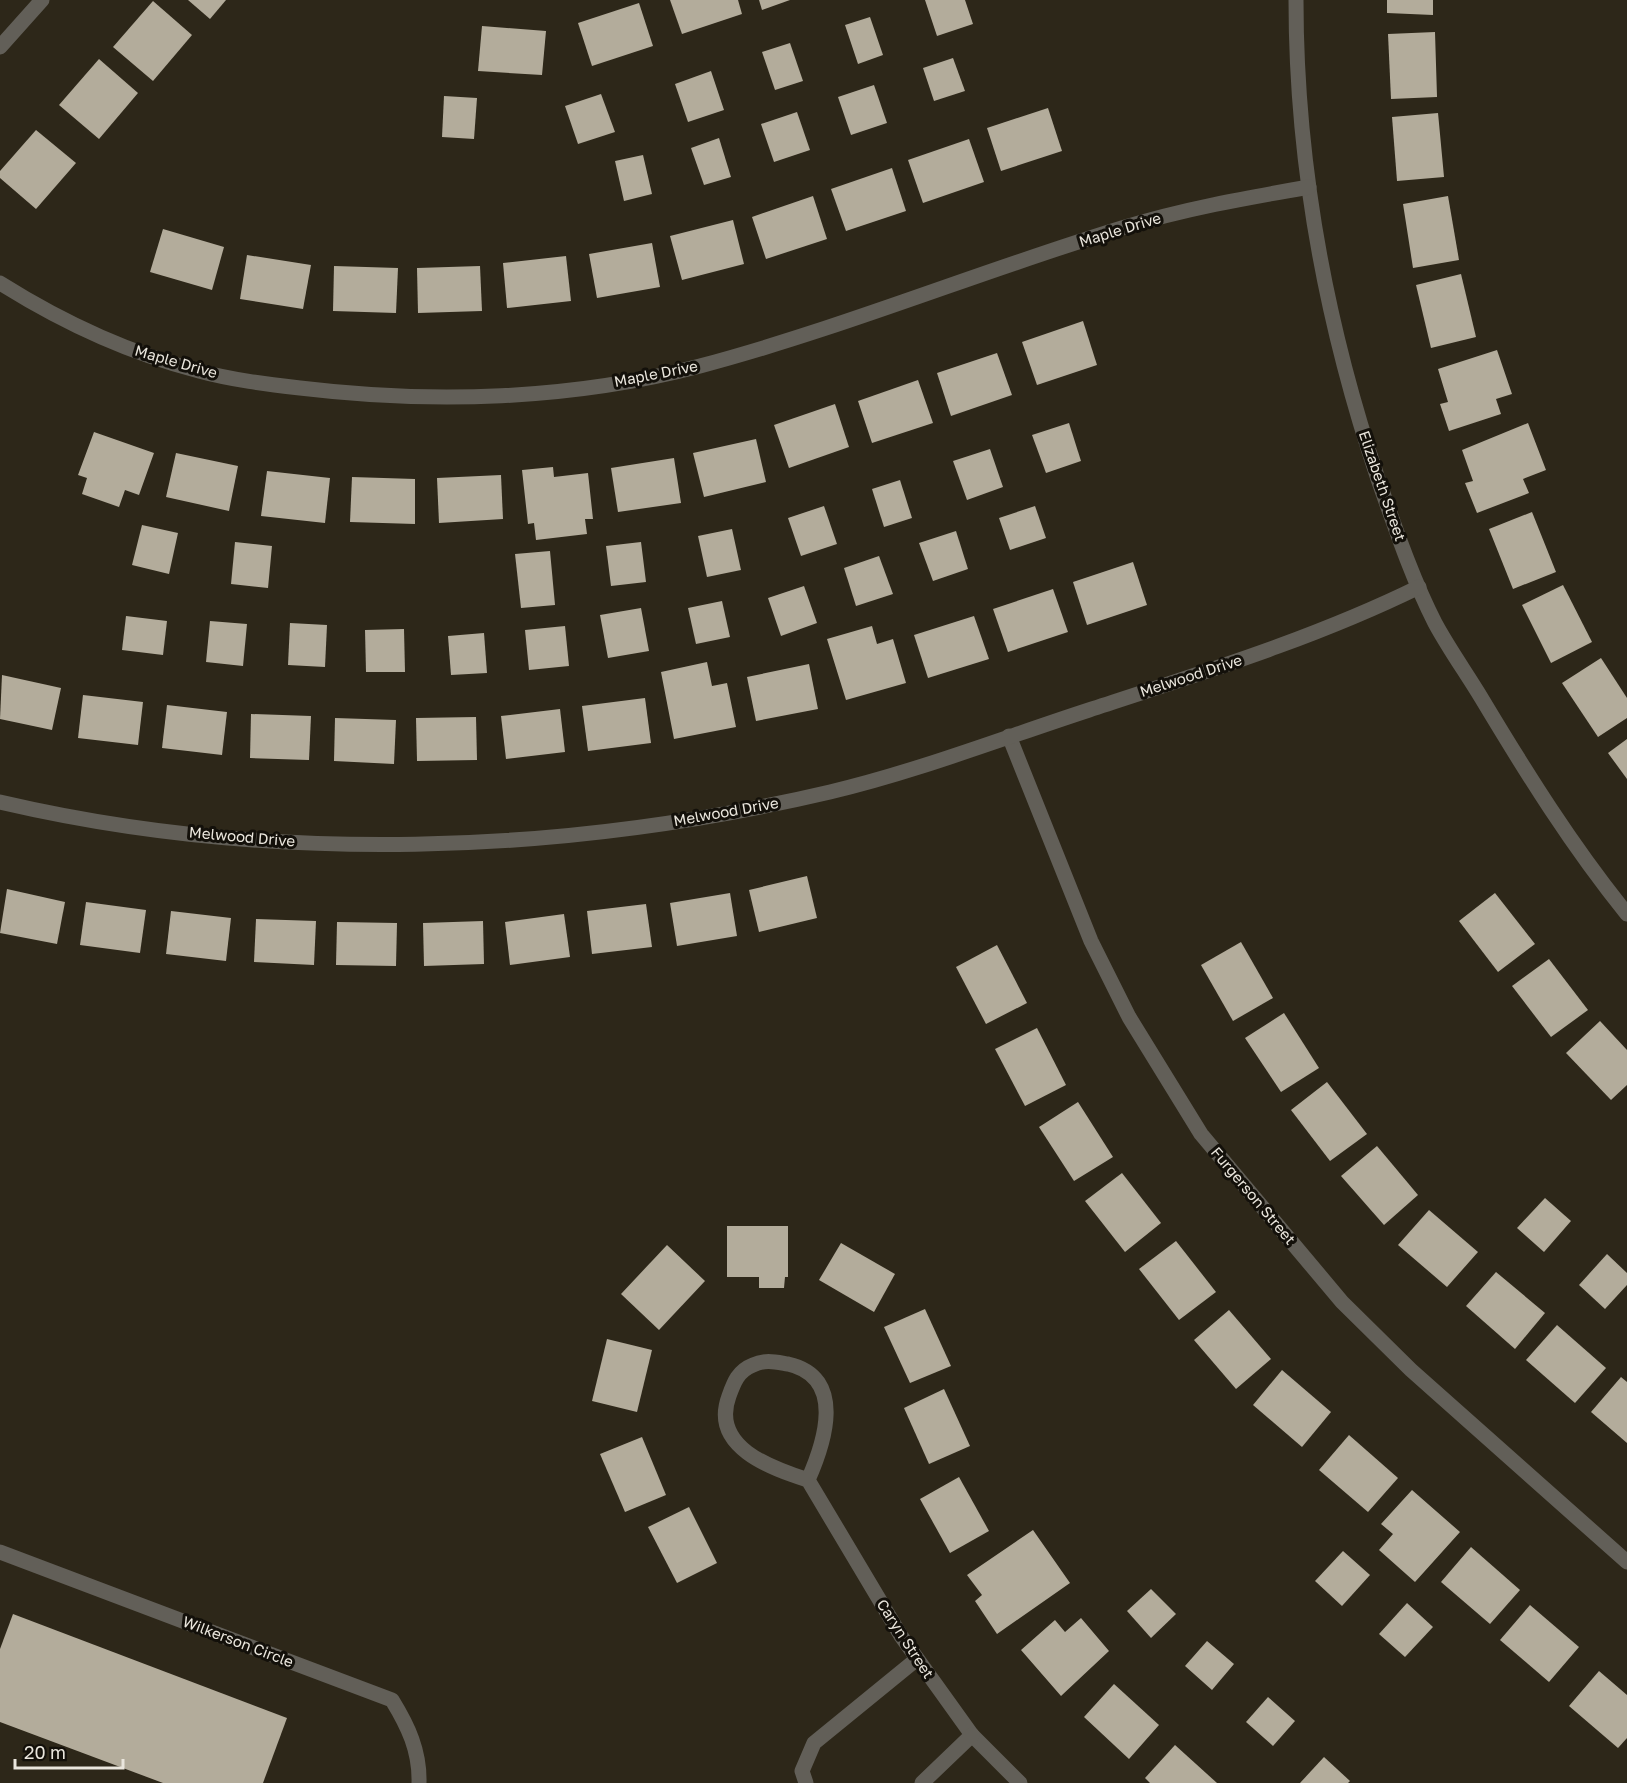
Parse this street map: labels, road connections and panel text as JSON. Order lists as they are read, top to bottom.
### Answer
{
  "streets": {
    "street": [
      "Maple Drive",
      "Elizabeth Street",
      "Melwood Drive",
      "Furgerson Street",
      "Caryn Street",
      "Wilkerson Circle"
    ]
  },
  "crossings": [
    ["Maple Drive", "Elizabeth Street"],
    ["Elizabeth Street", "Melwood Drive"],
    ["Melwood Drive", "Furgerson Street"]
  ],
  "scale_bar": "20 m"
}
